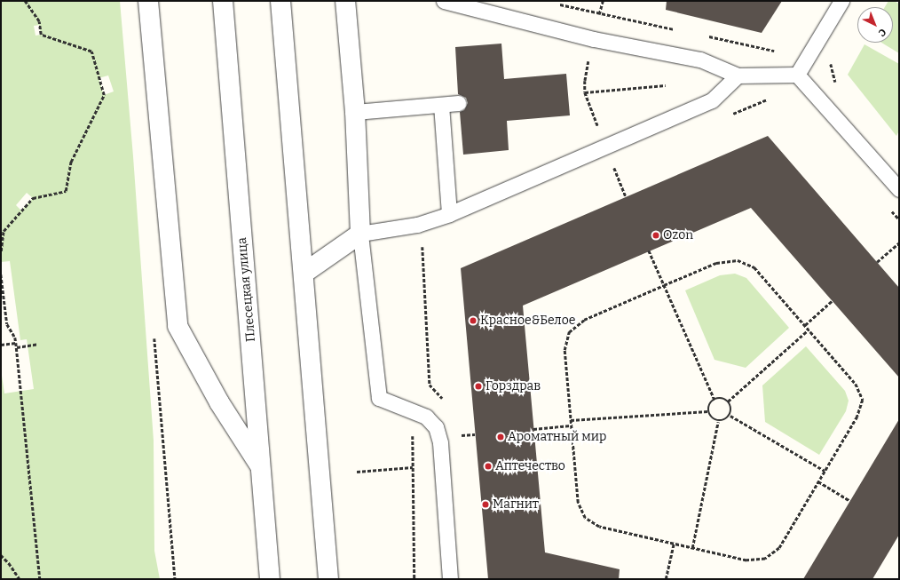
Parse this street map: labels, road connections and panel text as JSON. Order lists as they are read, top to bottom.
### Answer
{
  "streets": {
    "street": ["Плесецкая улица"]
  },
  "places": [
    "Ozon",
    "Красное&Белое",
    "Горздрав",
    "Ароматный мир",
    "Аптечество",
    "Магнит"
  ],
  "north": "bottom right"
}
